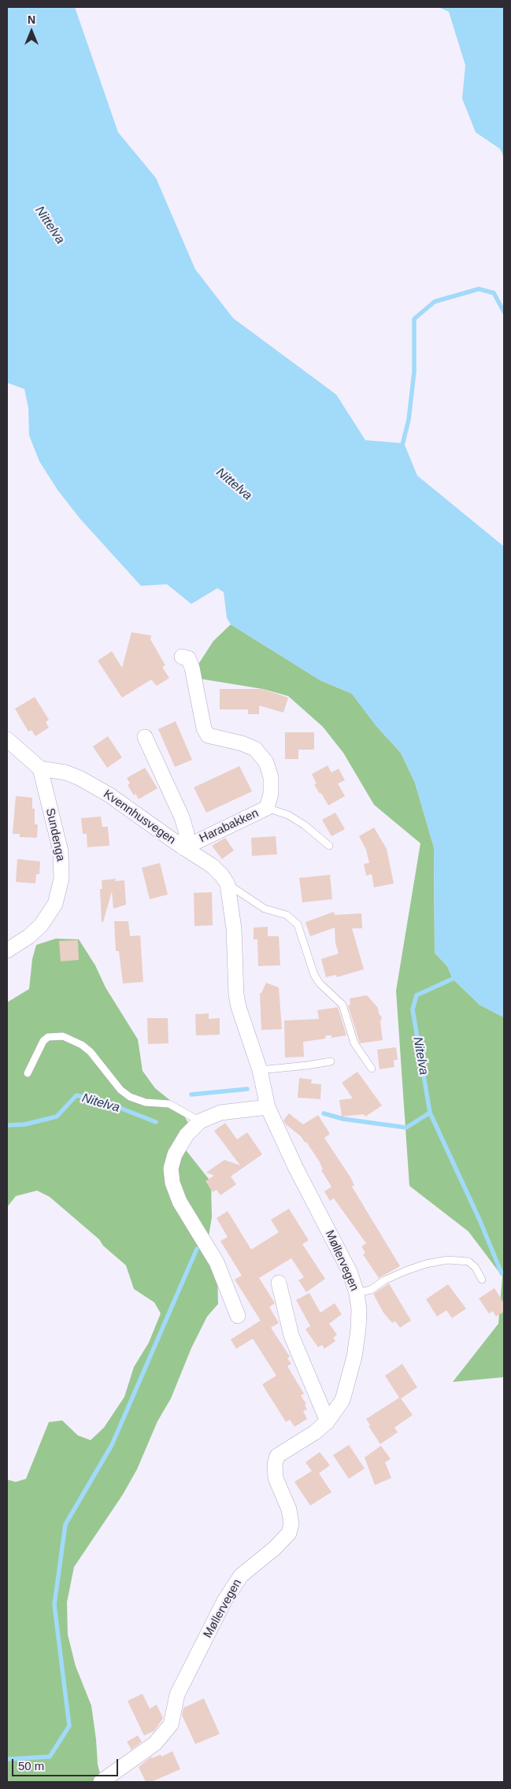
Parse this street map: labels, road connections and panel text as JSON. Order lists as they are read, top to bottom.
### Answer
{
  "streets": {
    "street": [
      "Kvennhusvegen",
      "Harabakken",
      "Sundenga",
      "Møllervegen"
    ]
  },
  "crossings": [
    ["Kvennhusvegen", "Harabakken"],
    ["Kvennhusvegen", "Sundenga"],
    ["Kvennhusvegen", "Møllervegen"]
  ],
  "water": ["Nittelva", "Nitelva"],
  "scale_bar": "50 m",
  "north": "top"
}
